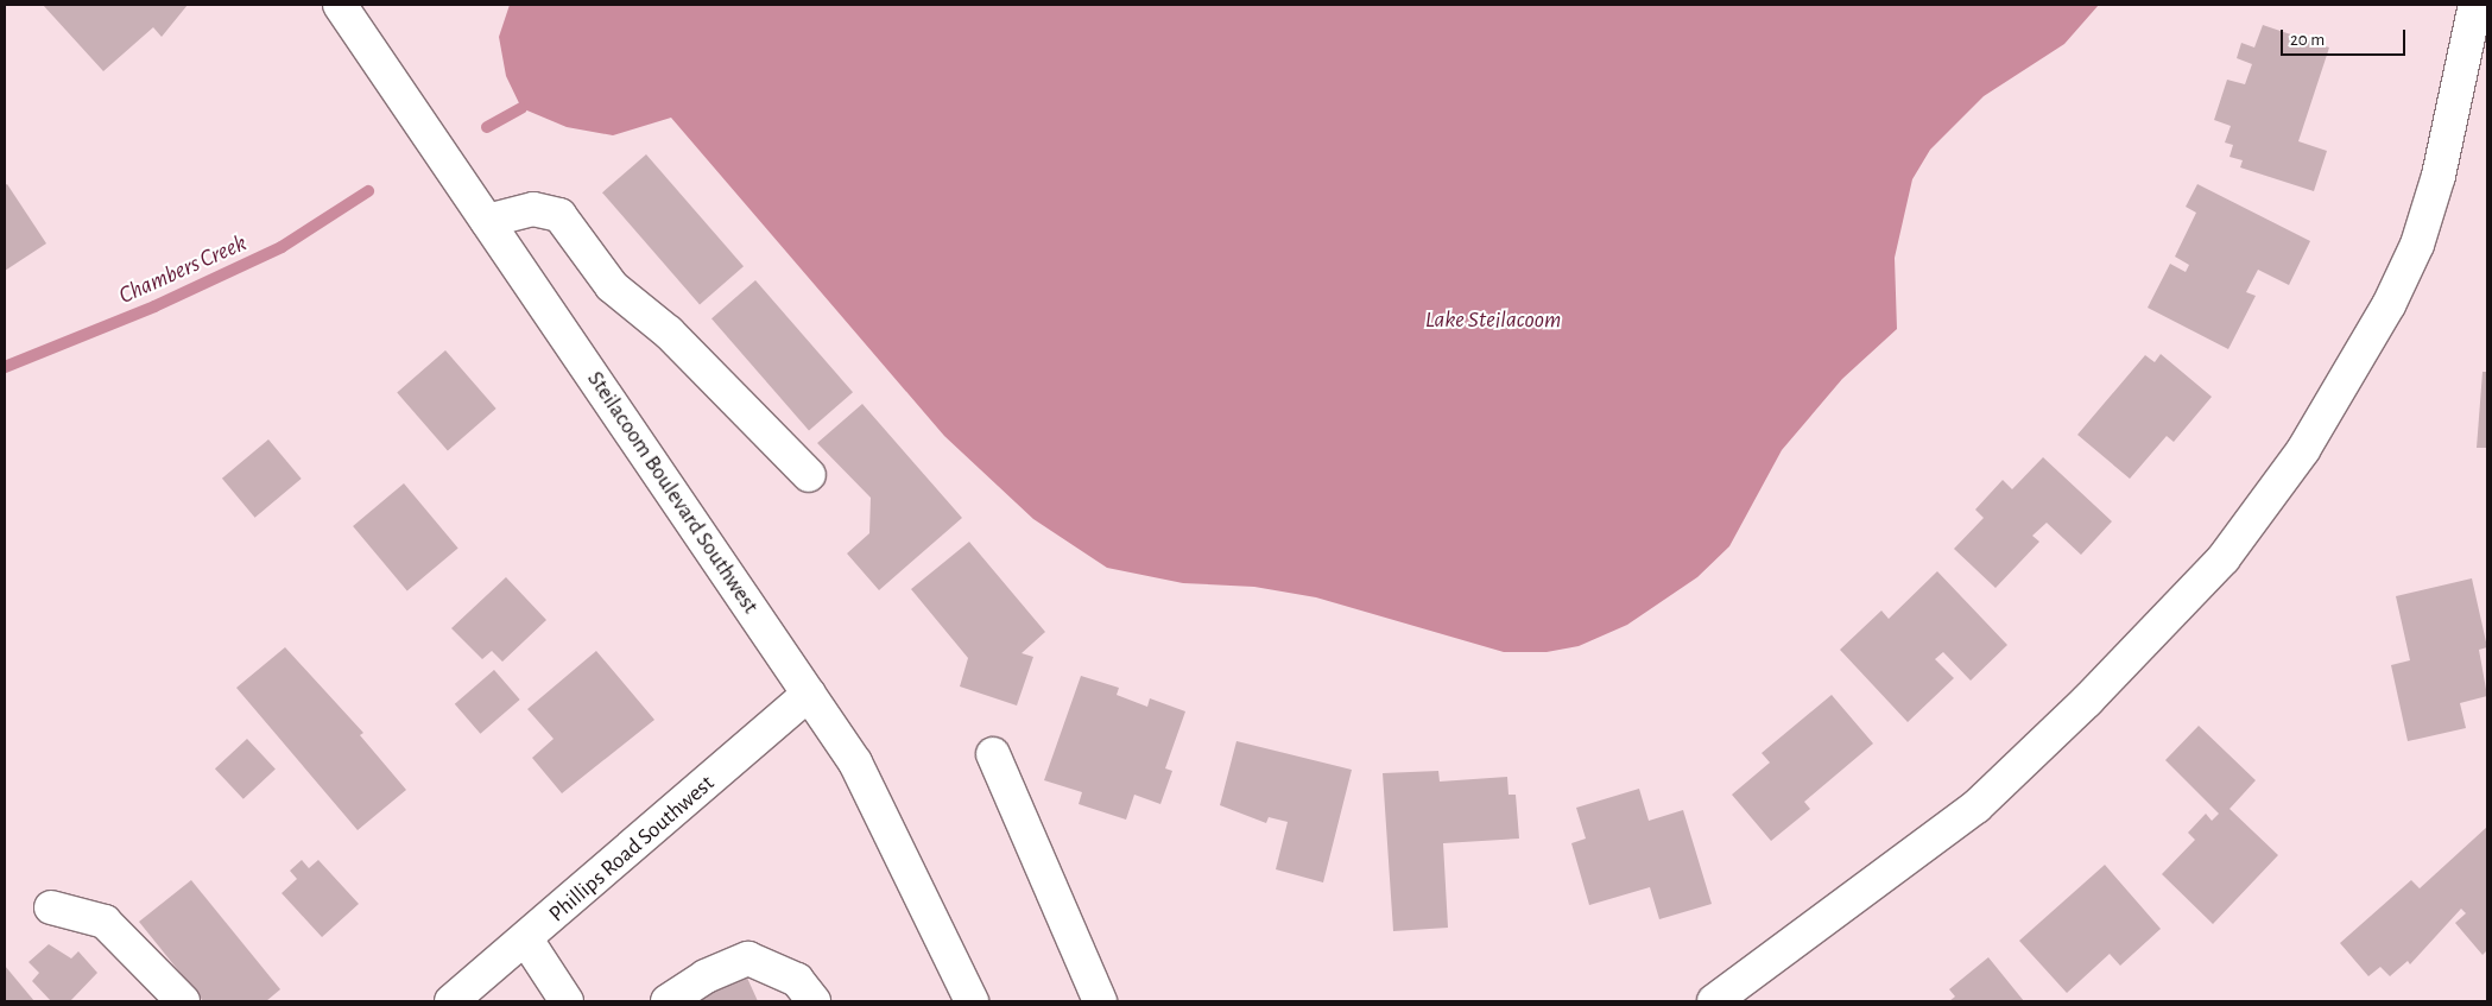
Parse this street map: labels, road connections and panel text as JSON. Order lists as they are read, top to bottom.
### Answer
{
  "streets": {
    "street": ["Steilacoom Boulevard Southwest", "Phillips Road Southwest"]
  },
  "crossings": [
    ["Steilacoom Boulevard Southwest", "Phillips Road Southwest"]
  ],
  "water": ["Chambers Creek", "Lake Steilacoom"],
  "scale_bar": "20 m"
}
